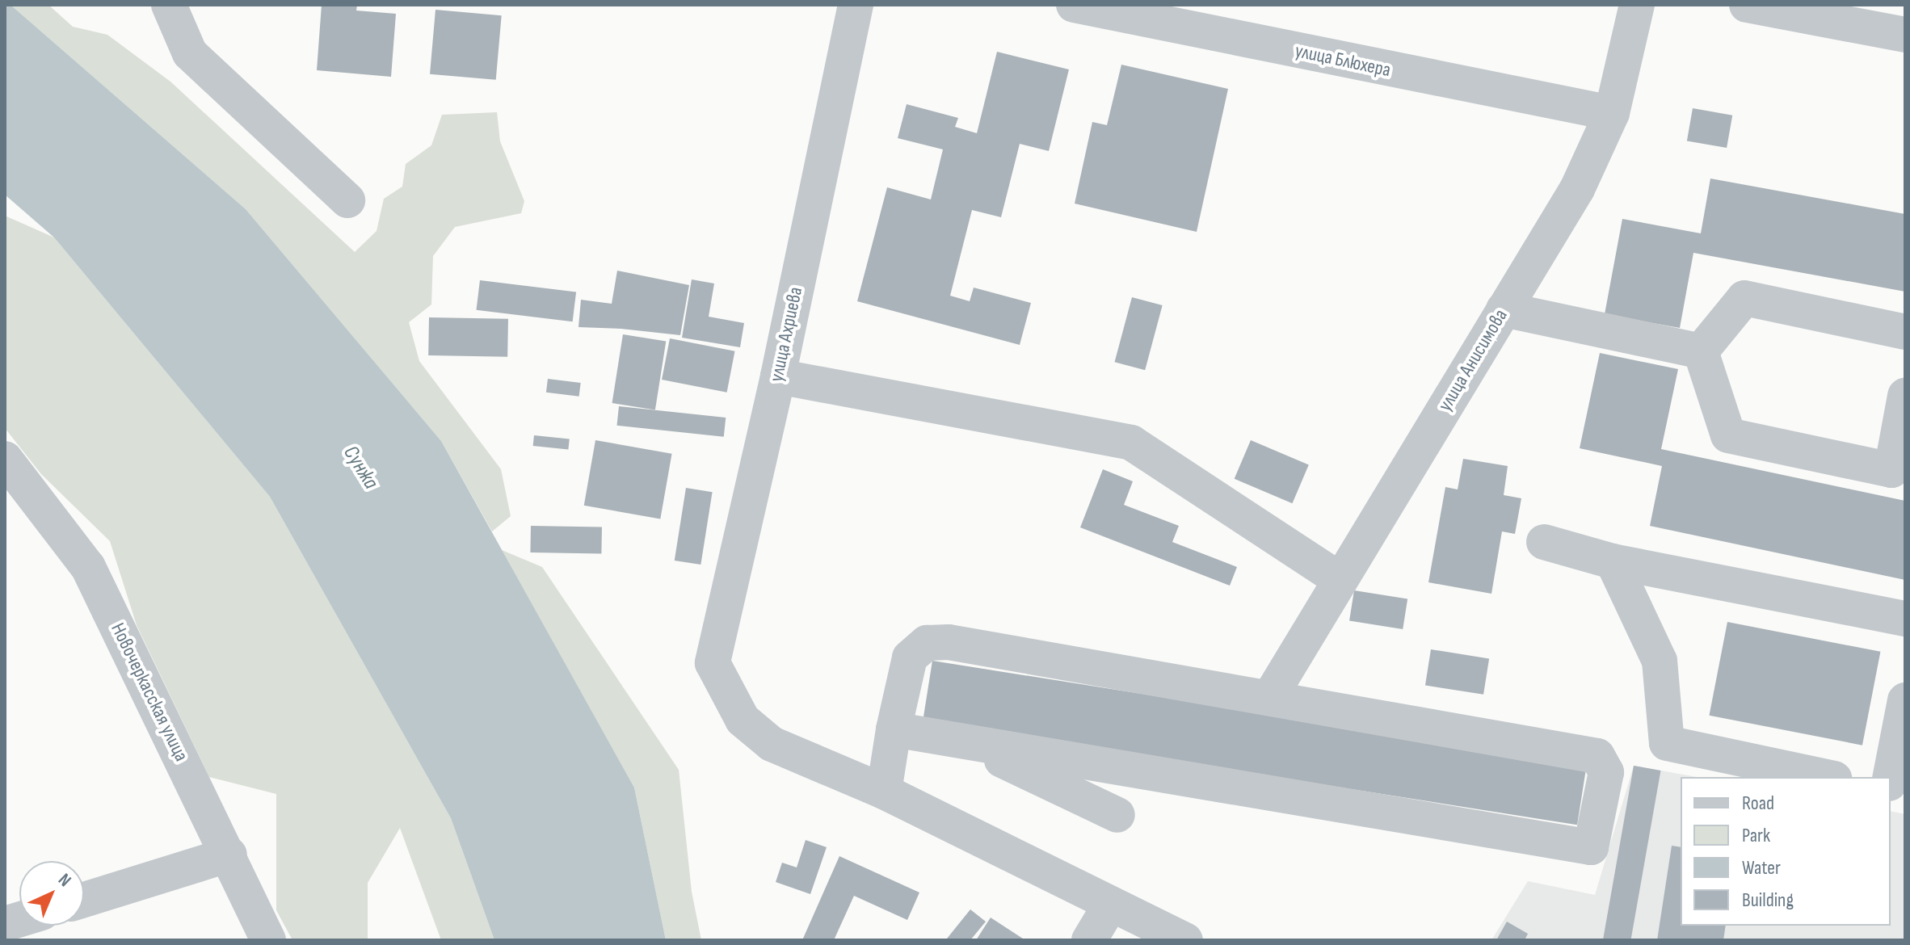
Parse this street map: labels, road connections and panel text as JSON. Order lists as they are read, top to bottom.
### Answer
{
  "streets": {
    "street": [
      "улица Блюхера",
      "улица Ахриева",
      "улица Анисимова",
      "Новочеркасская улица"
    ]
  },
  "crossings": [
    ["улица Блюхера", "улица Анисимова"]
  ],
  "water": ["Сунжа"],
  "legend": [
    "Road",
    "Park",
    "Water",
    "Building"
  ],
  "north": "top right"
}
